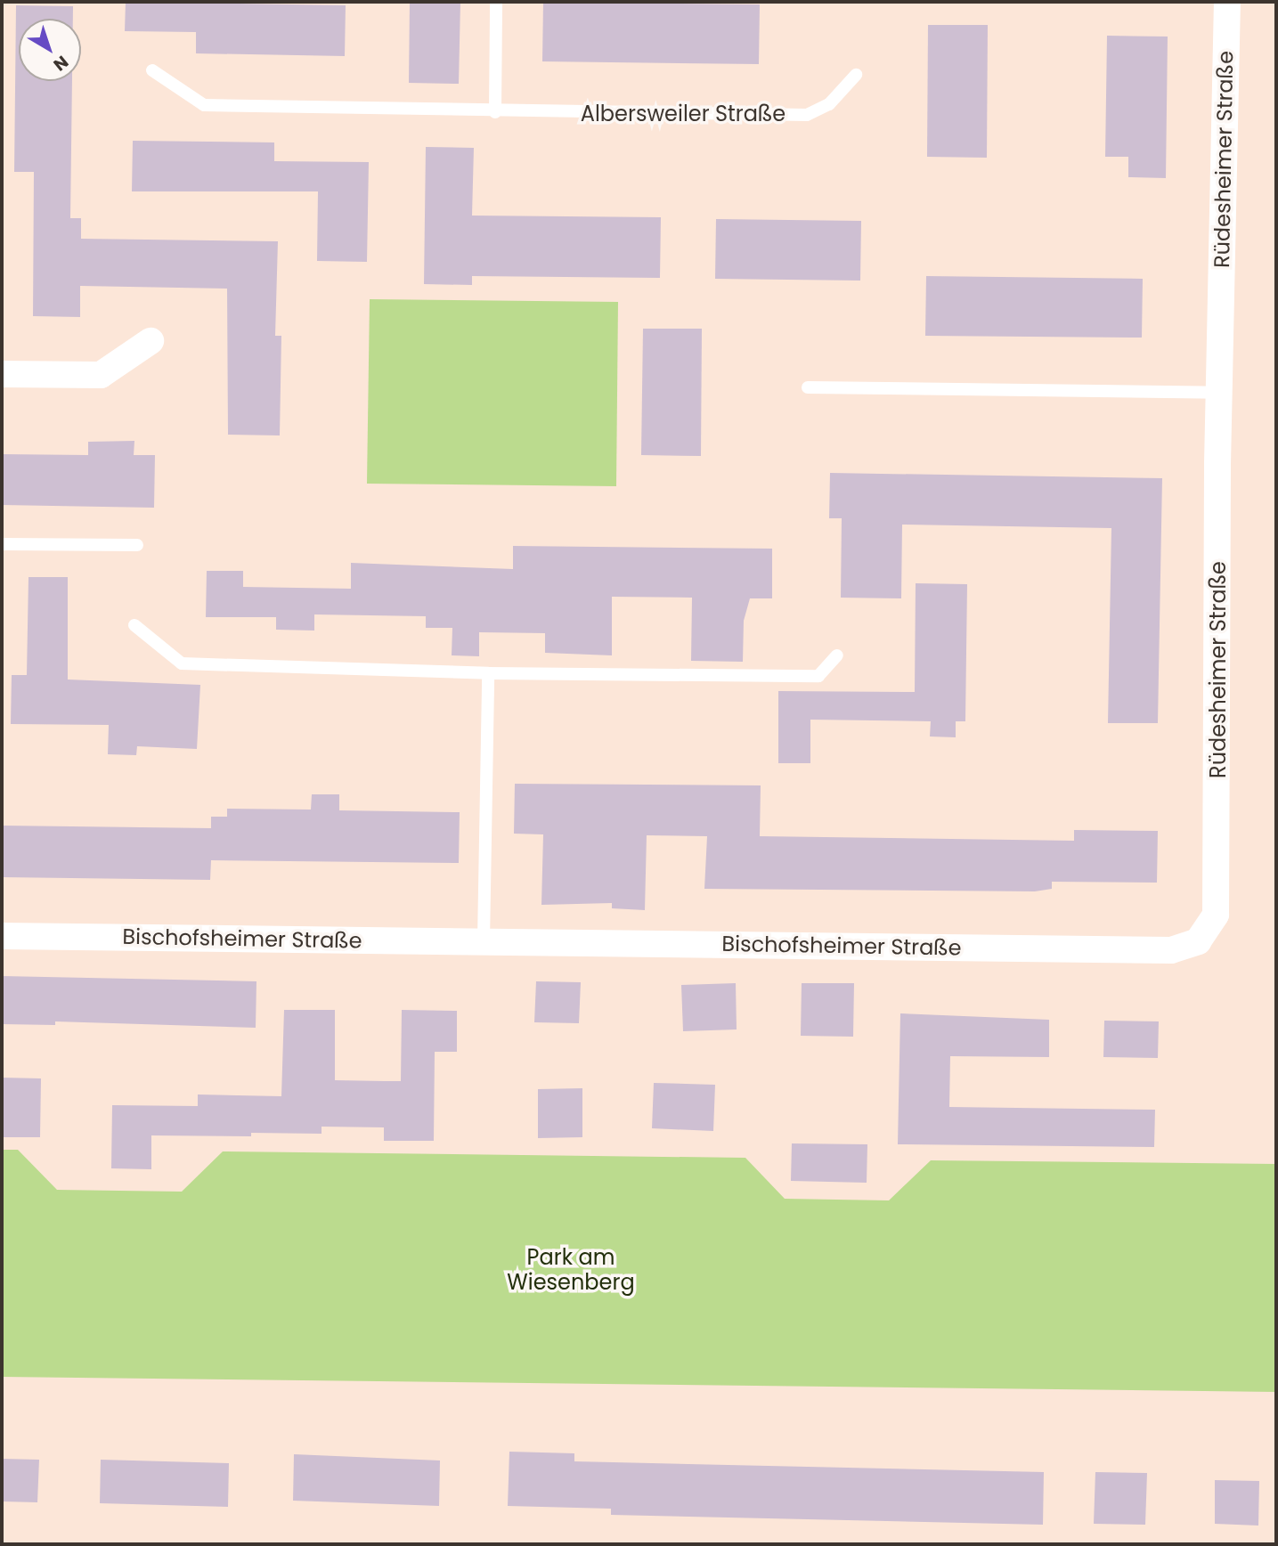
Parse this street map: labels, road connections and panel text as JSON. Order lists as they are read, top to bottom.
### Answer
{
  "streets": {
    "street": ["Rüdesheimer Straße", "Bischofsheimer Straße"],
    "lane": ["Albersweiler Straße"]
  },
  "crossings": [
    ["Rüdesheimer Straße", "Bischofsheimer Straße"]
  ],
  "parks": ["Park am Wiesenberg"],
  "north": "bottom right"
}
